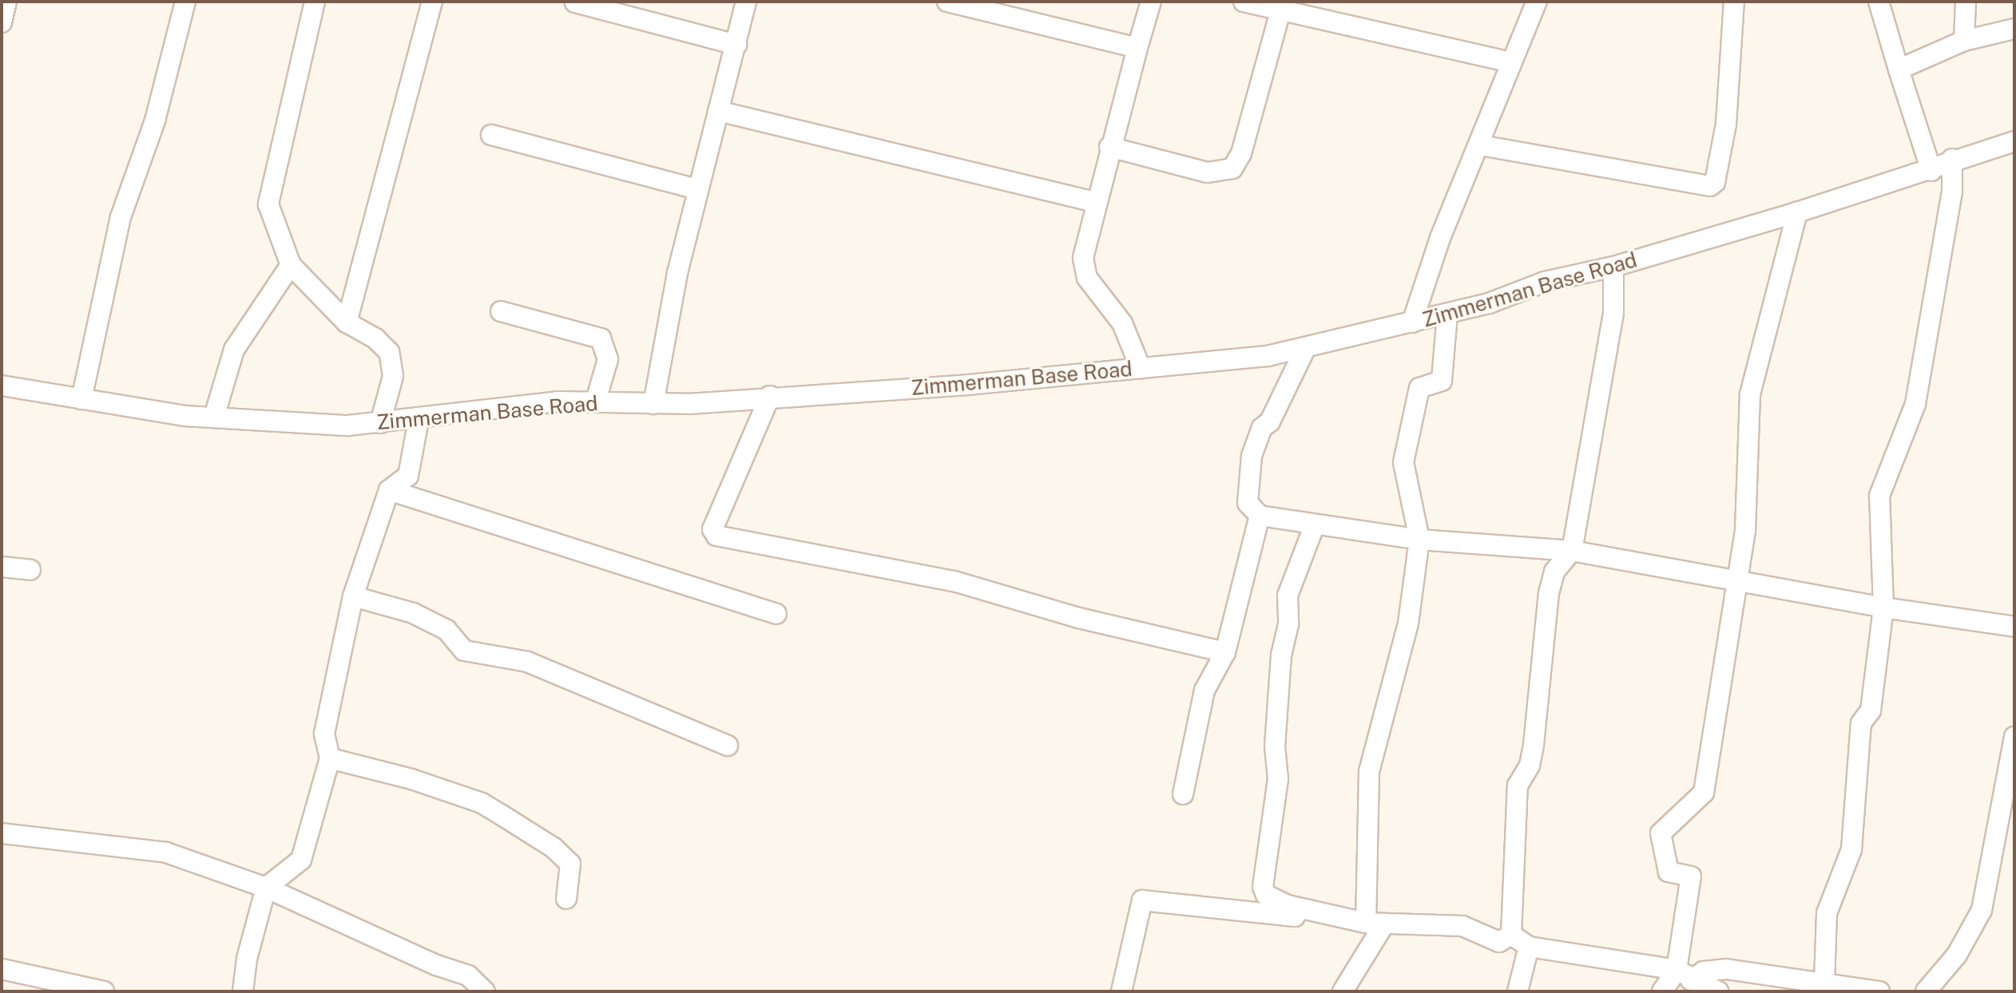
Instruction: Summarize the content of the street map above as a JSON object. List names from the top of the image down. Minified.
{"streets":{"street":["Zimmerman Base Road"]}}
